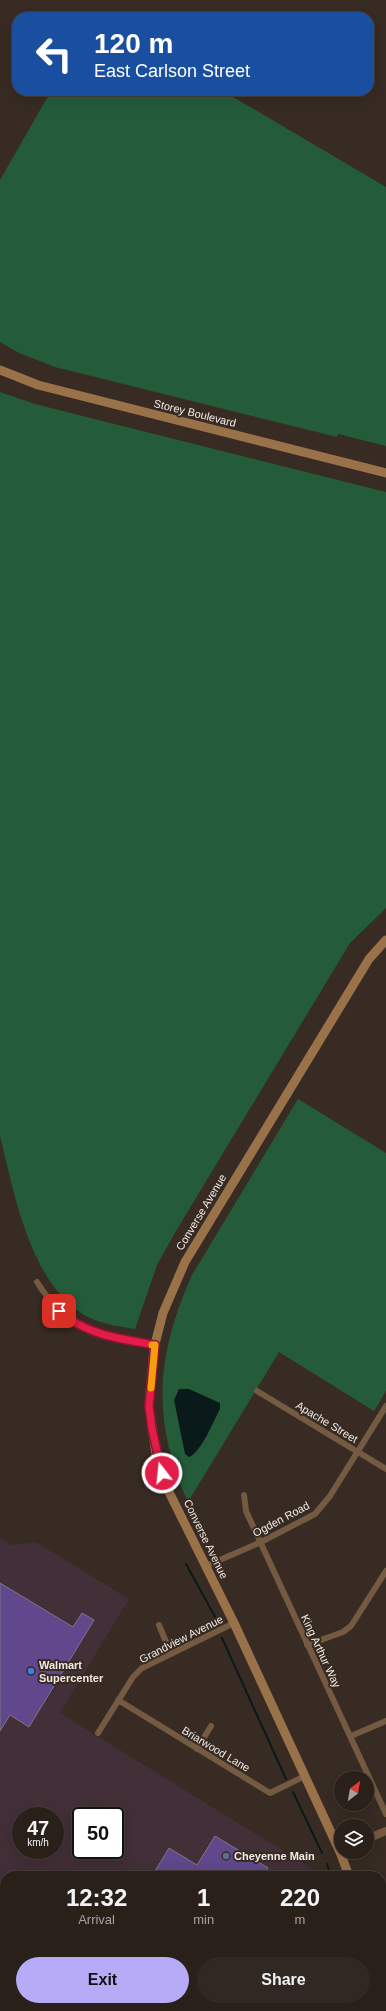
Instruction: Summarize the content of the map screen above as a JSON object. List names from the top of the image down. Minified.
{"streets":{"main road":["Storey Boulevard","Converse Avenue"],"street":["Apache Street","Ogden Road","Grandview Avenue","King Arthur Way","Briarwood Lane"]},"crossings":[["Converse Avenue","Ogden Road"],["Converse Avenue","Grandview Avenue"],["Converse Avenue","Briarwood Lane"],["Apache Street","Ogden Road"],["Ogden Road","King Arthur Way"],["Grandview Avenue","Briarwood Lane"]],"places":["Walmart Supercenter","Cheyenne Main"],"north":"top right","page":{"turn":["120 m","East Carlson Street"],"speed":"47 km/h","limit":"50","eta":["12:32","Arrival","1","min","220","m"],"buttons":["Exit","Share"]}}
